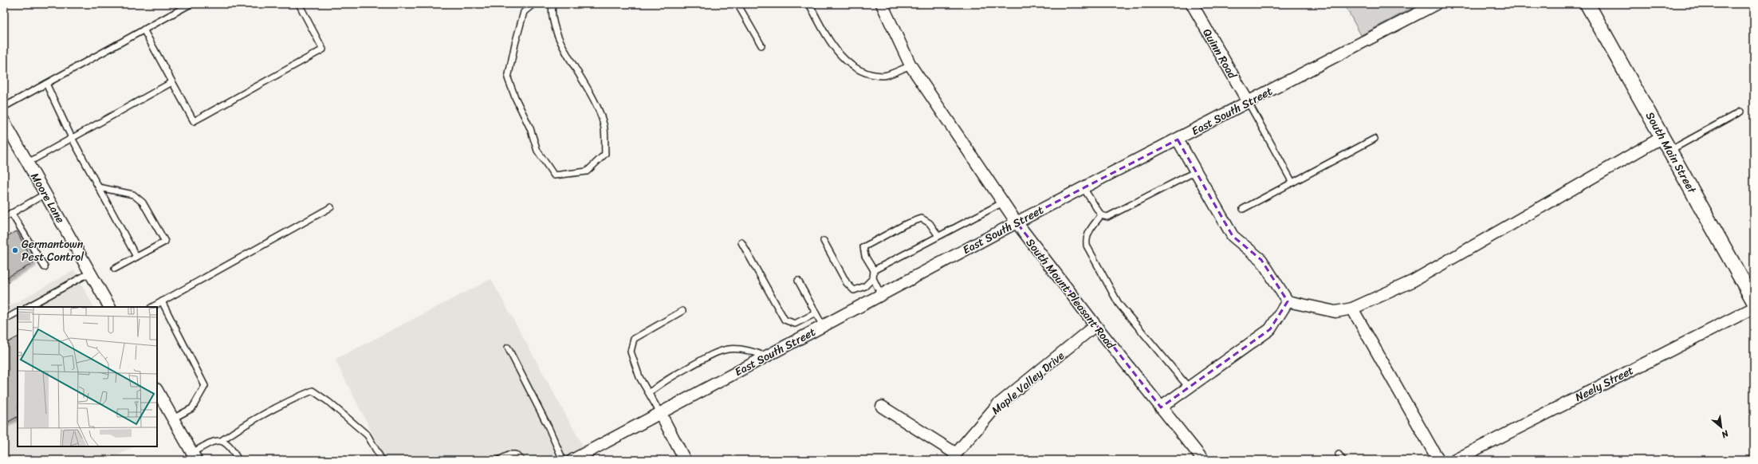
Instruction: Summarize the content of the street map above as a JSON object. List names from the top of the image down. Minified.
{"streets":{"street":["Quinn Road","East South Street","South Main Street","Moore Lane","South Mount Pleasant Road","Maple Valley Drive","Neely Street"]},"crossings":[["Quinn Road","East South Street"],["East South Street","South Mount Pleasant Road"],["South Mount Pleasant Road","Maple Valley Drive"]],"places":["Germantown Pest Control"],"north":"bottom right"}
